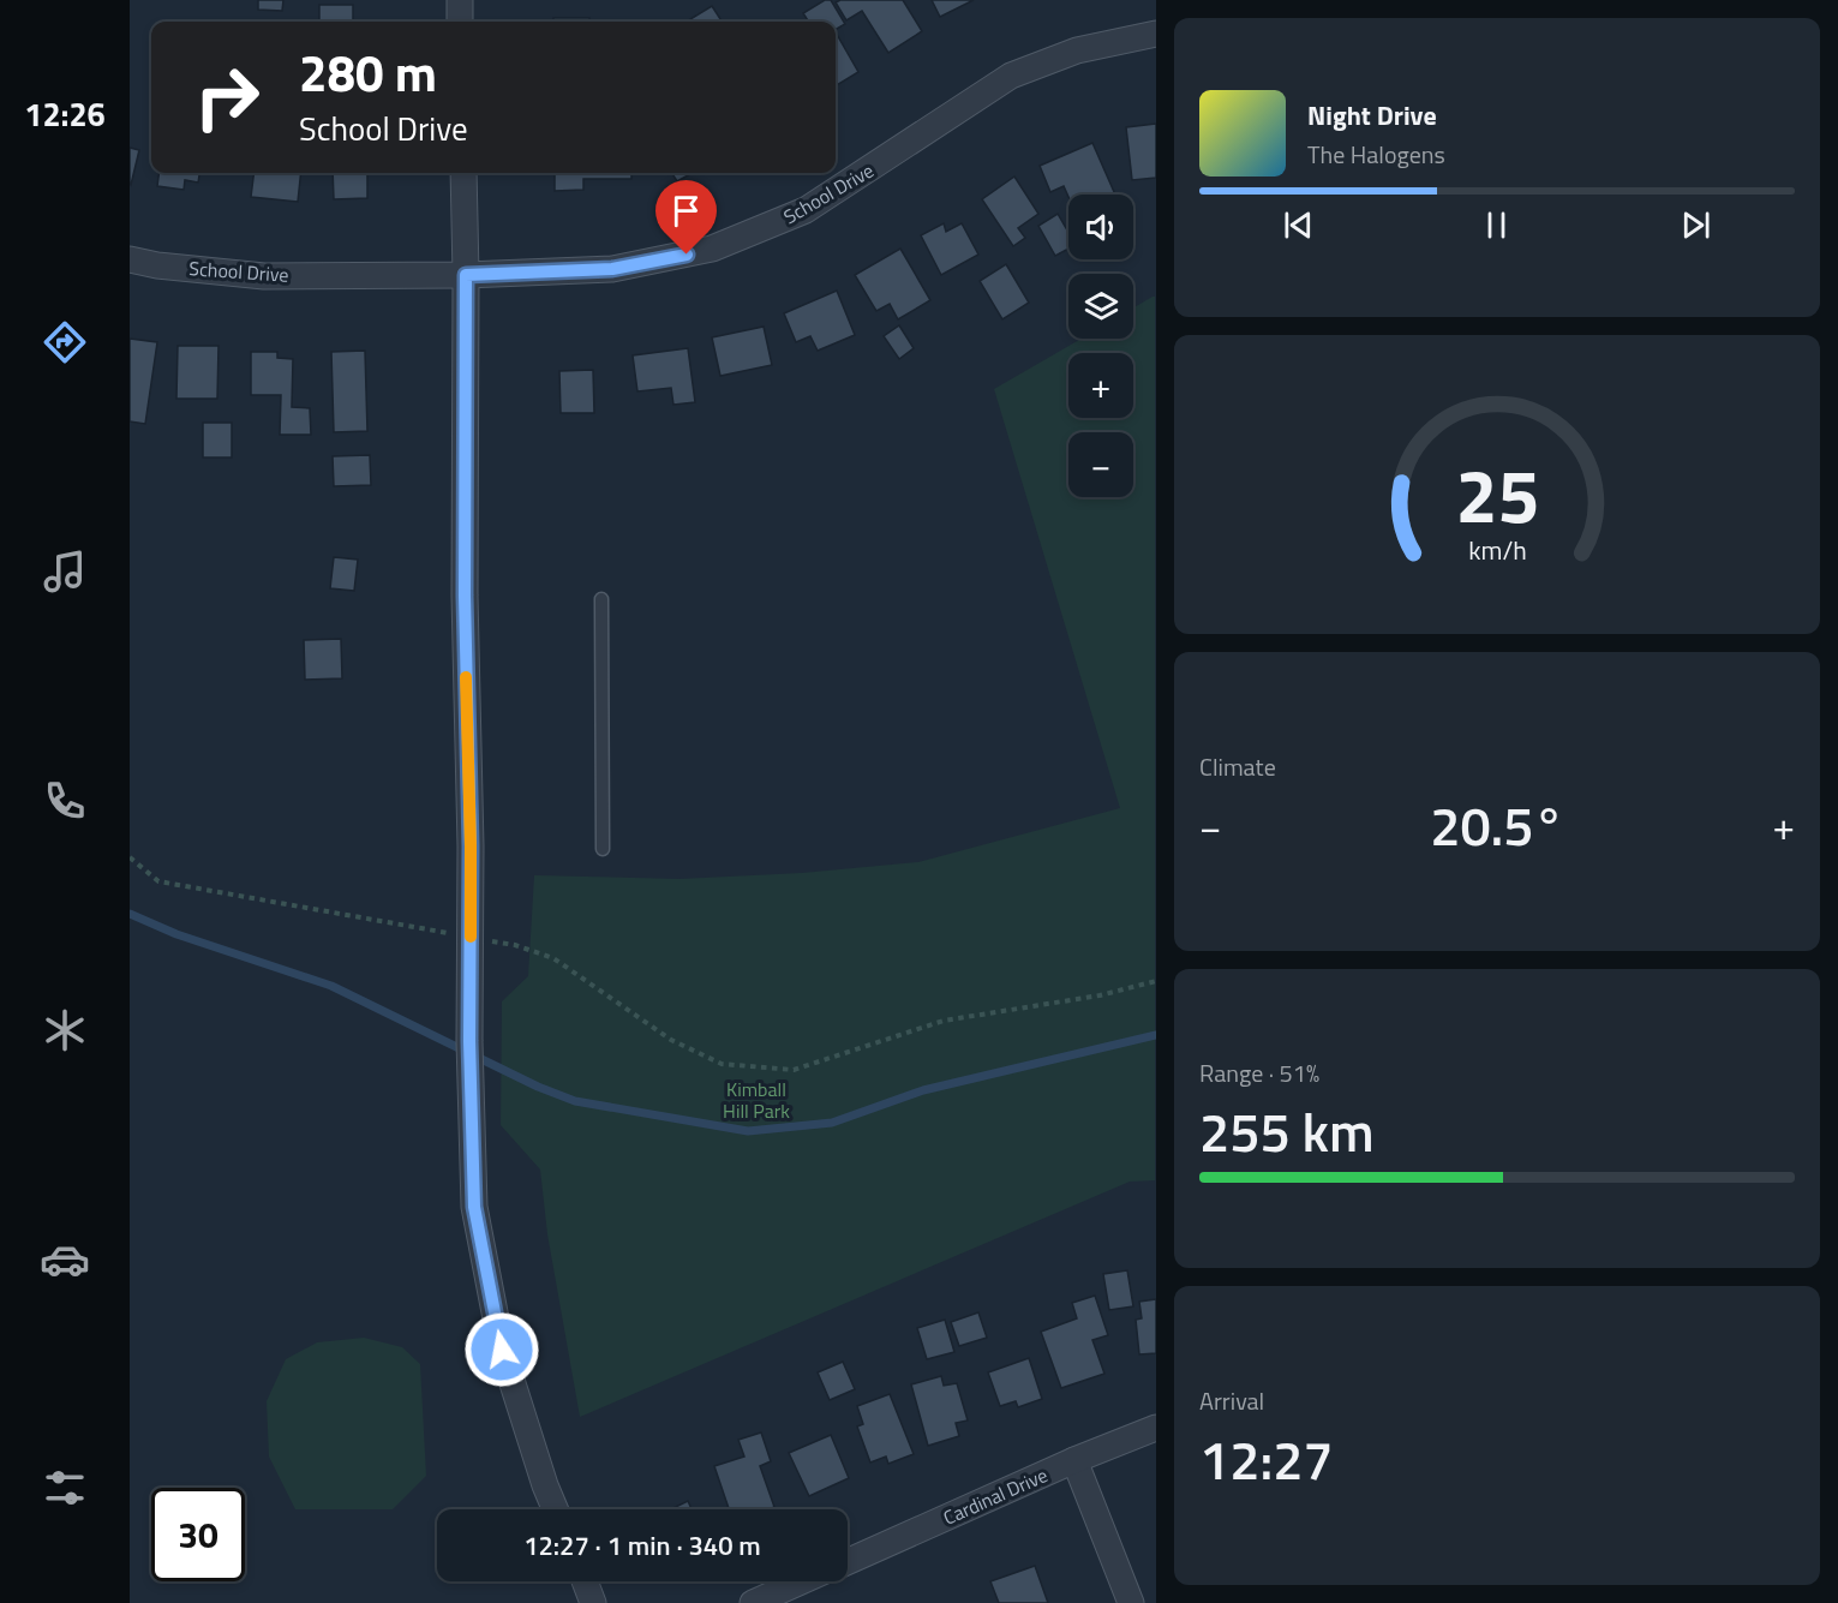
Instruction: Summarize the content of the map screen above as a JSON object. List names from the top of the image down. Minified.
{"streets":{"street":["School Drive","Cardinal Drive"]},"parks":["Kimball Hill Park"],"page":{"tabs":"12:26","turn":["280 m","School Drive"],"song":["Night Drive","The Halogens"],"map_buttons":["+","−"],"tile":["Climate",["Range · 51%","255 km"],["Arrival","12:27"]],"heat":["−","20.5°","+"],"limit":"30","trip":"12:27 · 1 min · 340 m","gauge":["25","km/h"]}}
